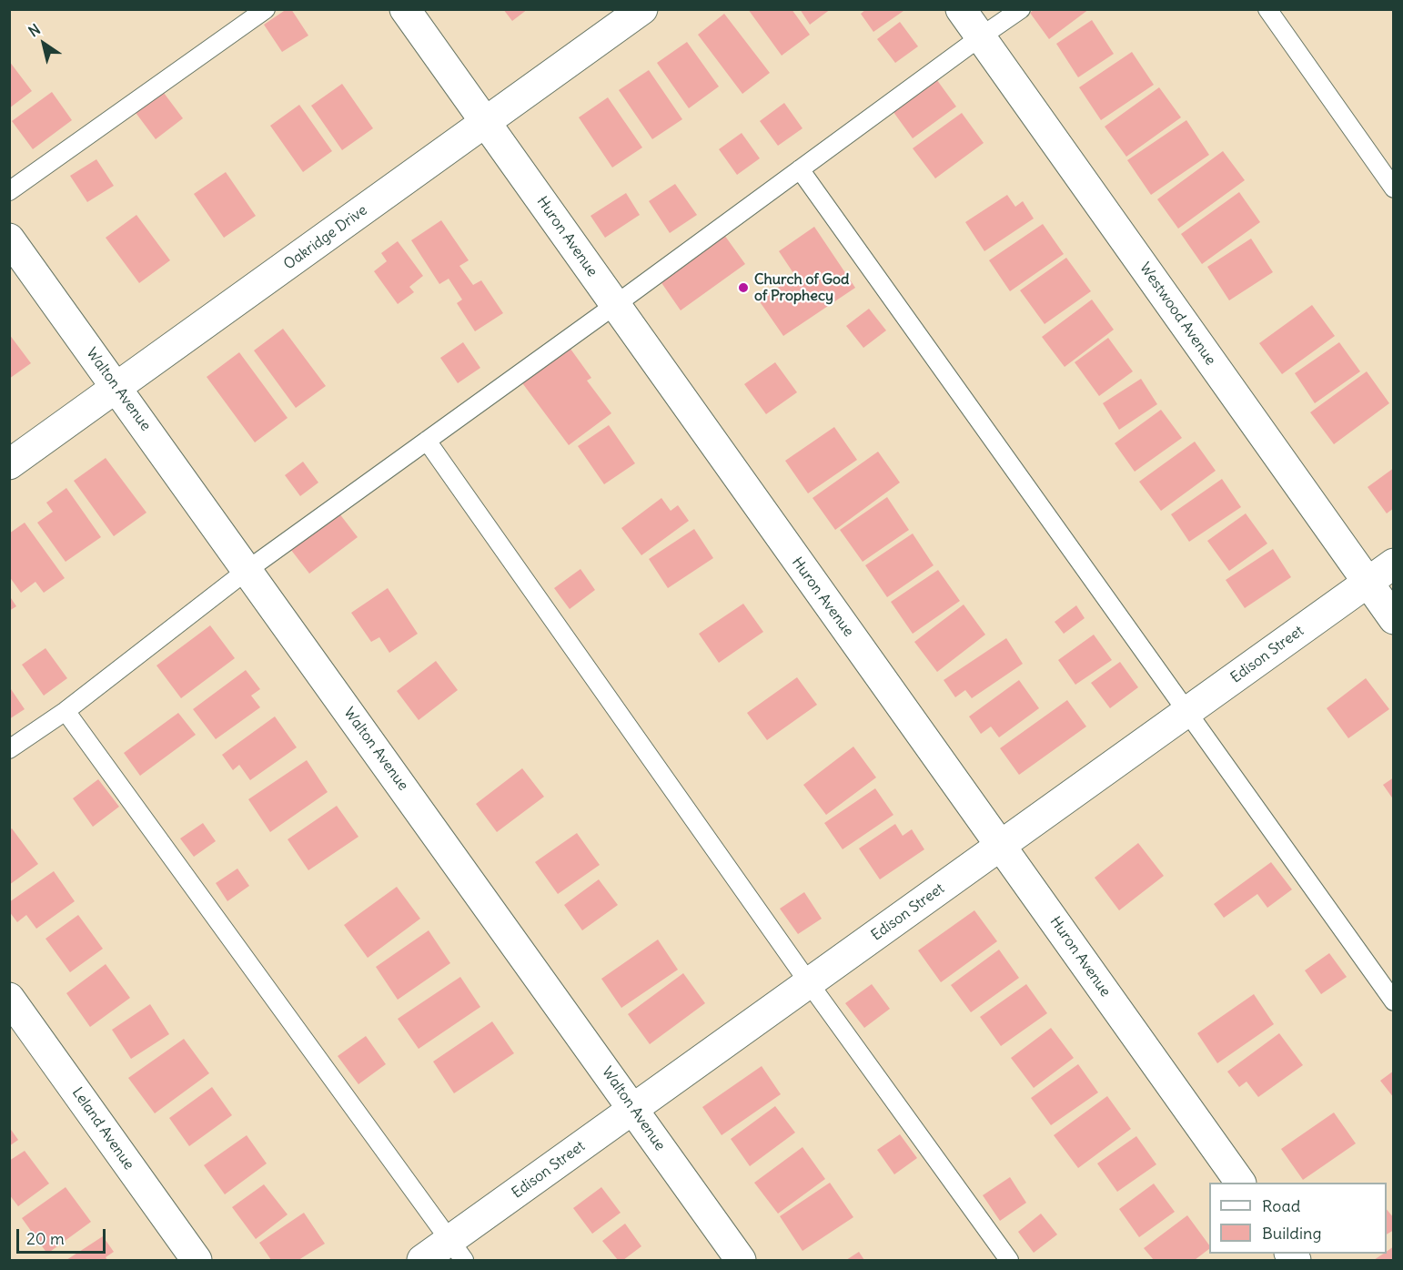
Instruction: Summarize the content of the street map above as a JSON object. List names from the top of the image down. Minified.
{"streets":{"street":["Huron Avenue","Oakridge Drive","Westwood Avenue","Walton Avenue","Edison Street","Leland Avenue"]},"crossings":[["Huron Avenue","Oakridge Drive"],["Huron Avenue","Edison Street"],["Oakridge Drive","Walton Avenue"],["Westwood Avenue","Edison Street"],["Walton Avenue","Edison Street"]],"places":["Church of God of Prophecy"],"legend":["Road","Building"],"scale_bar":"20 m","north":"top left"}
